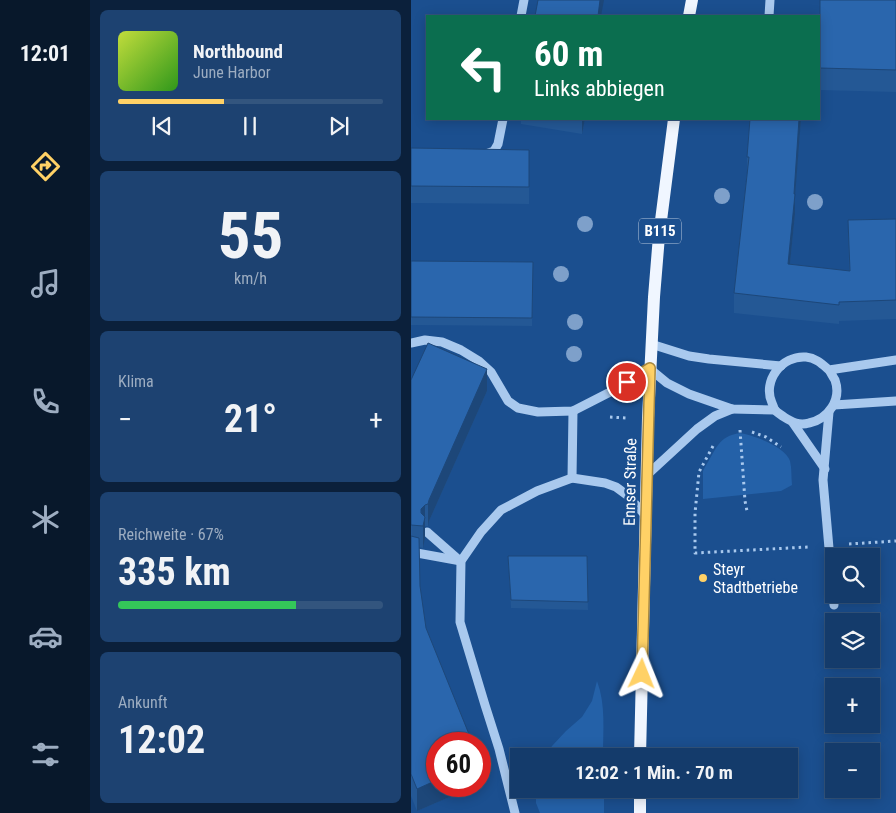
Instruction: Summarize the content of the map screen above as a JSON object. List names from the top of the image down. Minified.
{"streets":{"main road":["B115","Ennser Straße"]},"places":["Steyr Stadtbetriebe"],"page":{"tabs":"12:01","turn":["60 m","Links abbiegen"],"song":["Northbound","June Harbor"],"tile":[["55","km/h"],"Klima",["Reichweite · 67%","335 km"],["Ankunft","12:02"]],"heat":["−","21°","+"],"map_buttons":["+","−"],"limit":"60","trip":"12:02 · 1 Min. · 70 m"}}
